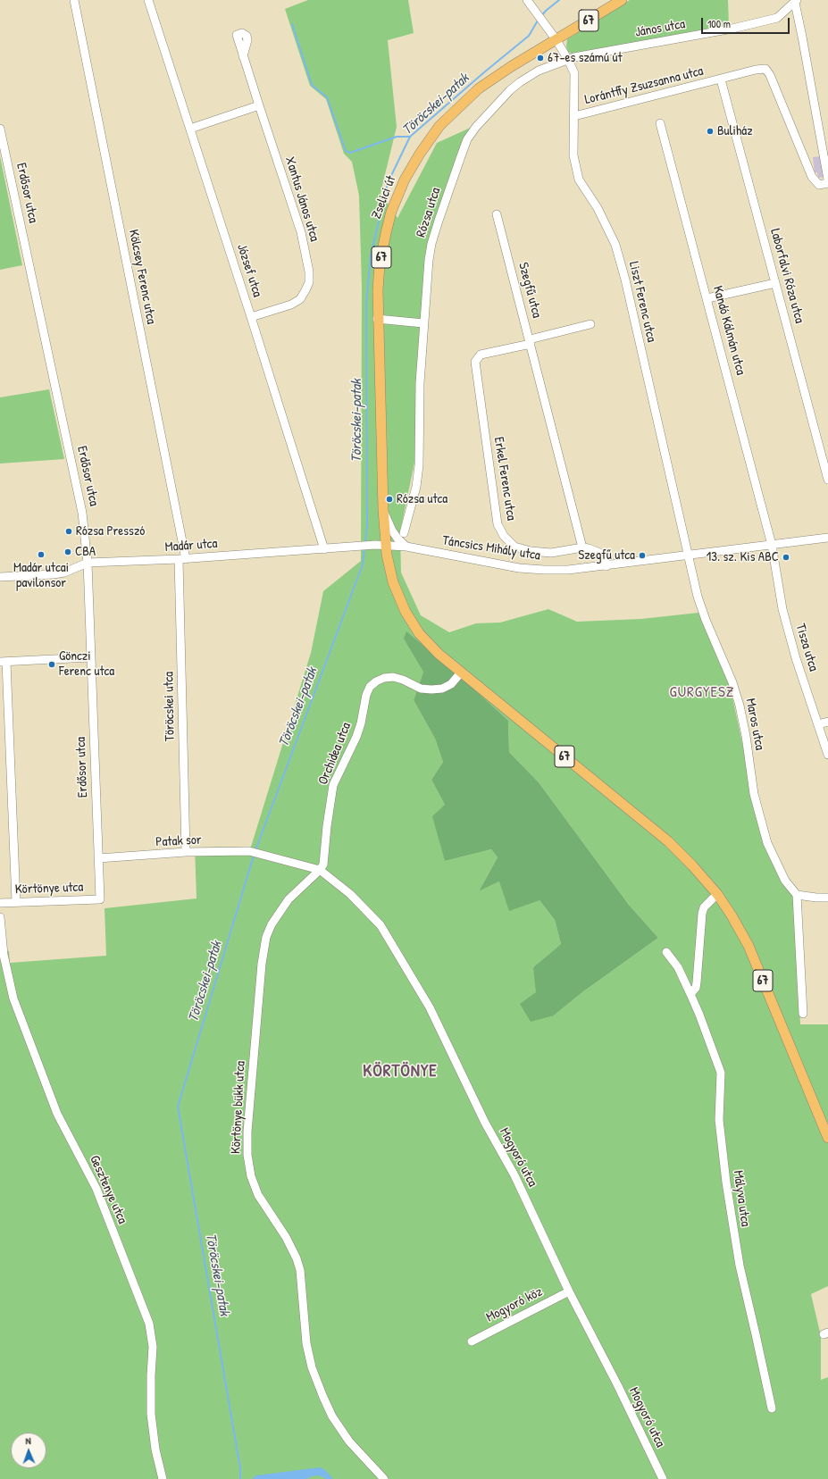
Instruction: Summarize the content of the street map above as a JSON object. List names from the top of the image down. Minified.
{"streets":{"main road":["67","Zselici út"],"street":["János utca","Lorántffy Zsuzsanna utca","Erdősor utca","Xantus János utca","Rózsa utca","József utca","Laborfalvi Róza utca","Kölcsey Ferenc utca","Szegfű utca","Liszt Ferenc utca","Kandó Kálmán utca","Erkel Ferenc utca","Madár utca","Táncsics Mihály utca","Tisza utca","Töröcskei utca","Maros utca","Orchidea utca","Patak sor","Körtönye utca","Körtönye bükk utca","Mogyoró utca","Gesztenye utca","Mályva utca","Mogyoró köz"]},"crossings":[["67","Zselici út"],["67","Madár utca"],["67","Táncsics Mihály utca"],["67","Orchidea utca"],["János utca","Rózsa utca"],["János utca","Liszt Ferenc utca"],["Lorántffy Zsuzsanna utca","Laborfalvi Róza utca"],["Lorántffy Zsuzsanna utca","Liszt Ferenc utca"],["Erdősor utca","Madár utca"],["Erdősor utca","Patak sor"],["Erdősor utca","Körtönye utca"],["Xantus János utca","József utca"],["Rózsa utca","Liszt Ferenc utca"],["József utca","Madár utca"],["Kölcsey Ferenc utca","Madár utca"],["Kölcsey Ferenc utca","Töröcskei utca"],["Szegfű utca","Erkel Ferenc utca"],["Liszt Ferenc utca","Táncsics Mihály utca"],["Liszt Ferenc utca","Maros utca"],["Kandó Kálmán utca","Táncsics Mihály utca"],["Kandó Kálmán utca","Tisza utca"],["Madár utca","Táncsics Mihály utca"],["Madár utca","Töröcskei utca"],["Táncsics Mihály utca","Tisza utca"],["Táncsics Mihály utca","Maros utca"],["Töröcskei utca","Patak sor"],["Orchidea utca","Patak sor"],["Orchidea utca","Körtönye bükk utca"],["Orchidea utca","Mogyoró utca"],["Patak sor","Körtönye bükk utca"],["Patak sor","Mogyoró utca"],["Körtönye bükk utca","Mogyoró utca"],["Mogyoró utca","Mogyoró köz"]],"districts":["GURGYESZ","KÖRTÖNYE"],"water":["Töröcskei-patak"],"places":["67-es számú út","Buliház","Rózsa utca","Rózsa Presszó","CBA","Madár utcai pavilonsor","Szegfű utca","13. sz. Kis ABC","Gönczi Ferenc utca"],"scale_bar":"100 m","north":"top"}
